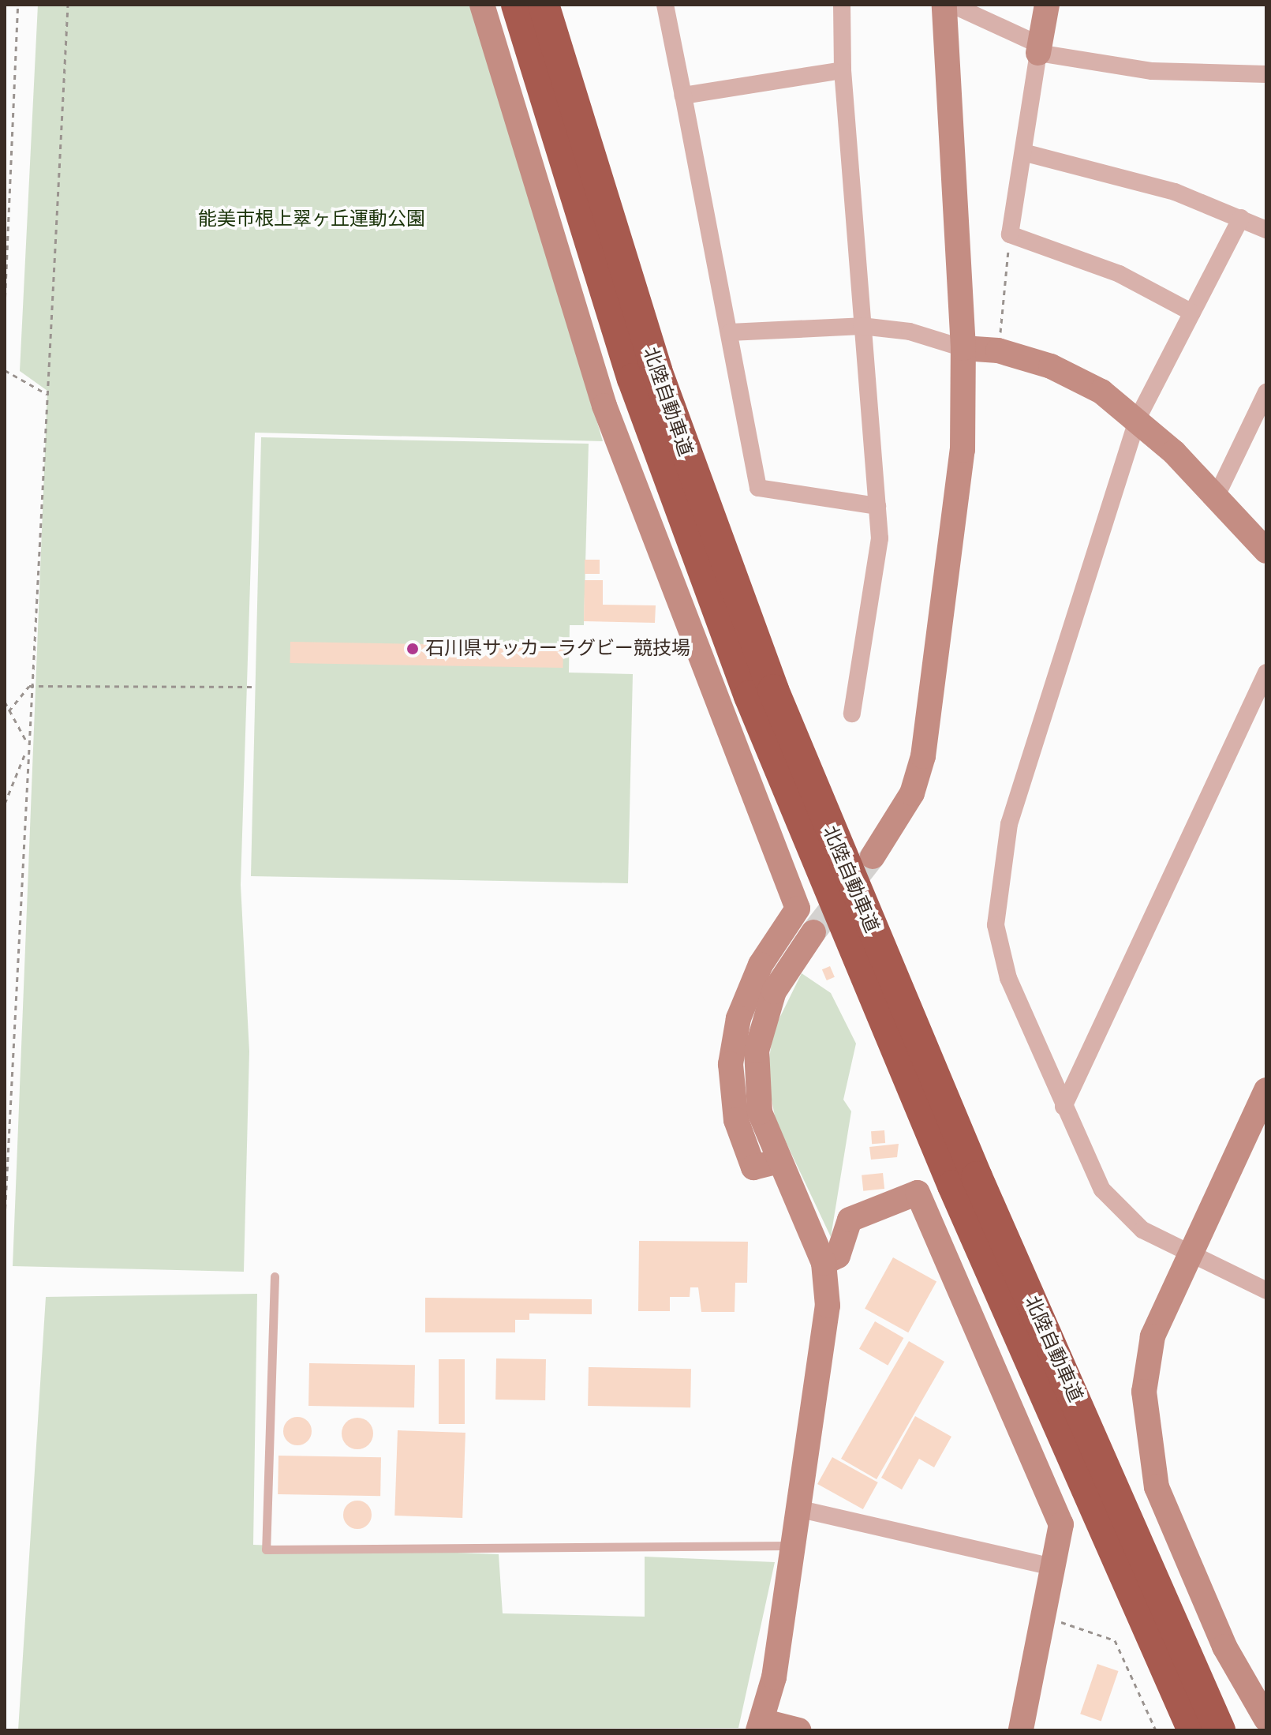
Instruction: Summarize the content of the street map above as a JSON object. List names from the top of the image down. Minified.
{"streets":{"highway":["北陸自動車道"]},"parks":["能美市根上翠ヶ丘運動公園"],"places":["石川県サッカーラグビー競技場"]}
